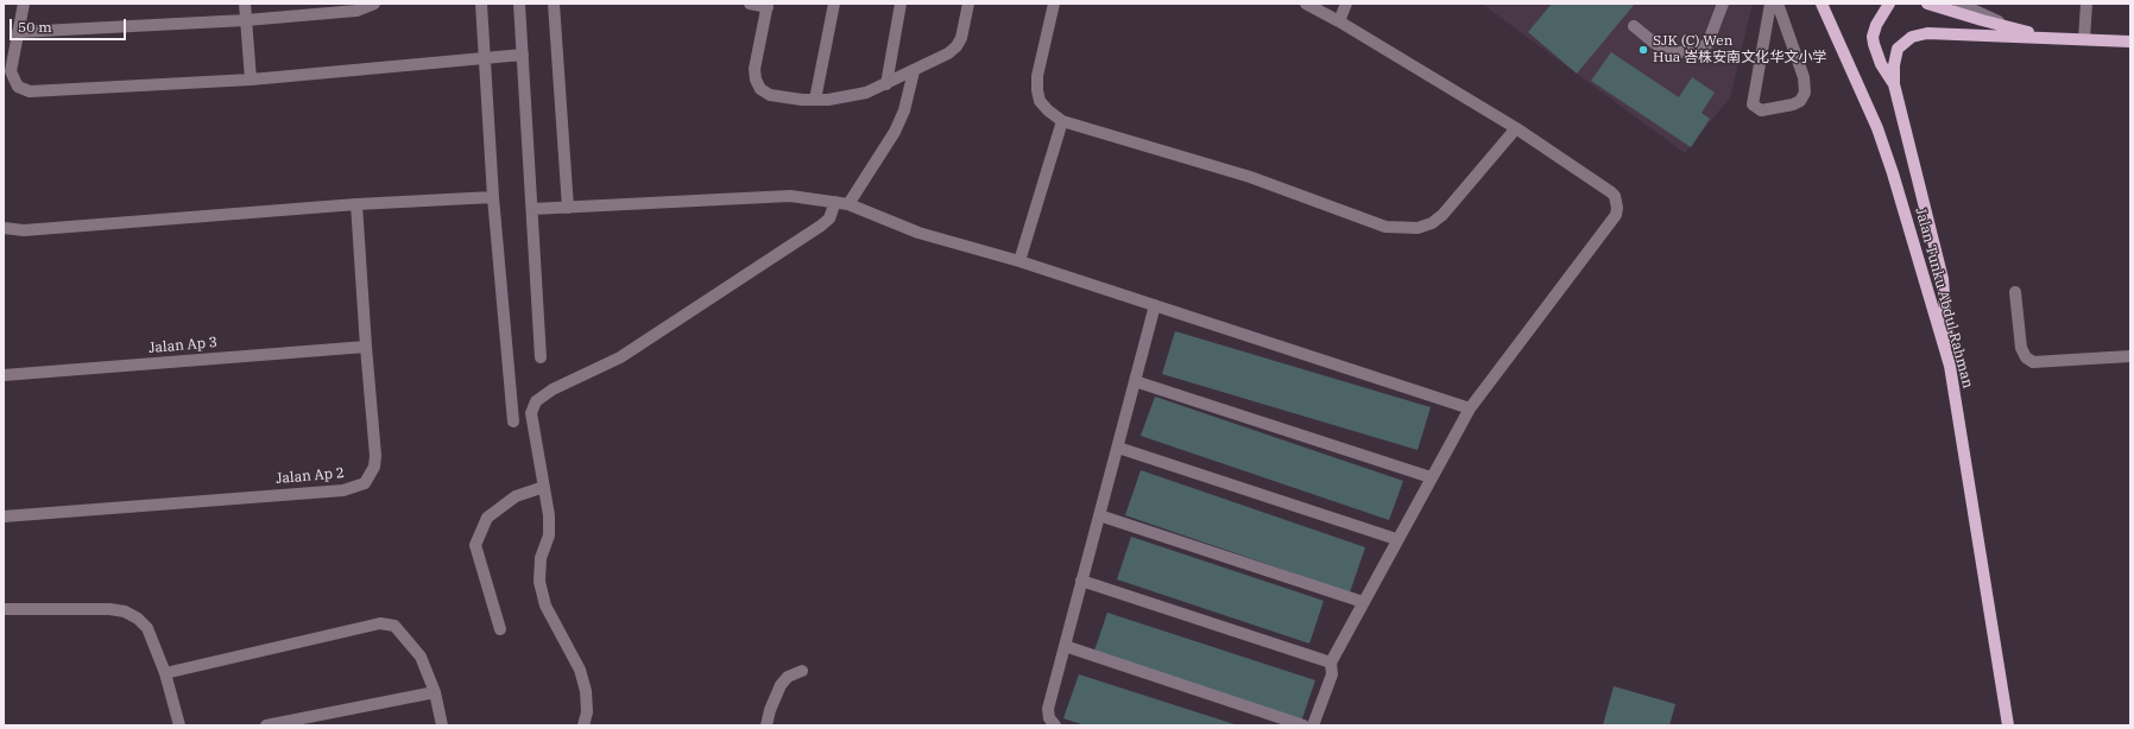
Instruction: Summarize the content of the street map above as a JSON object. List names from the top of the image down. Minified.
{"streets":{"main road":["Jalan Tunku Abdul Rahman"],"street":["Jalan Ap 3","Jalan Ap 2"]},"crossings":[["Jalan Ap 3","Jalan Ap 2"]],"places":["SJK (C) Wen Hua 峇株安南文化华文小学"],"scale_bar":"50 m"}
